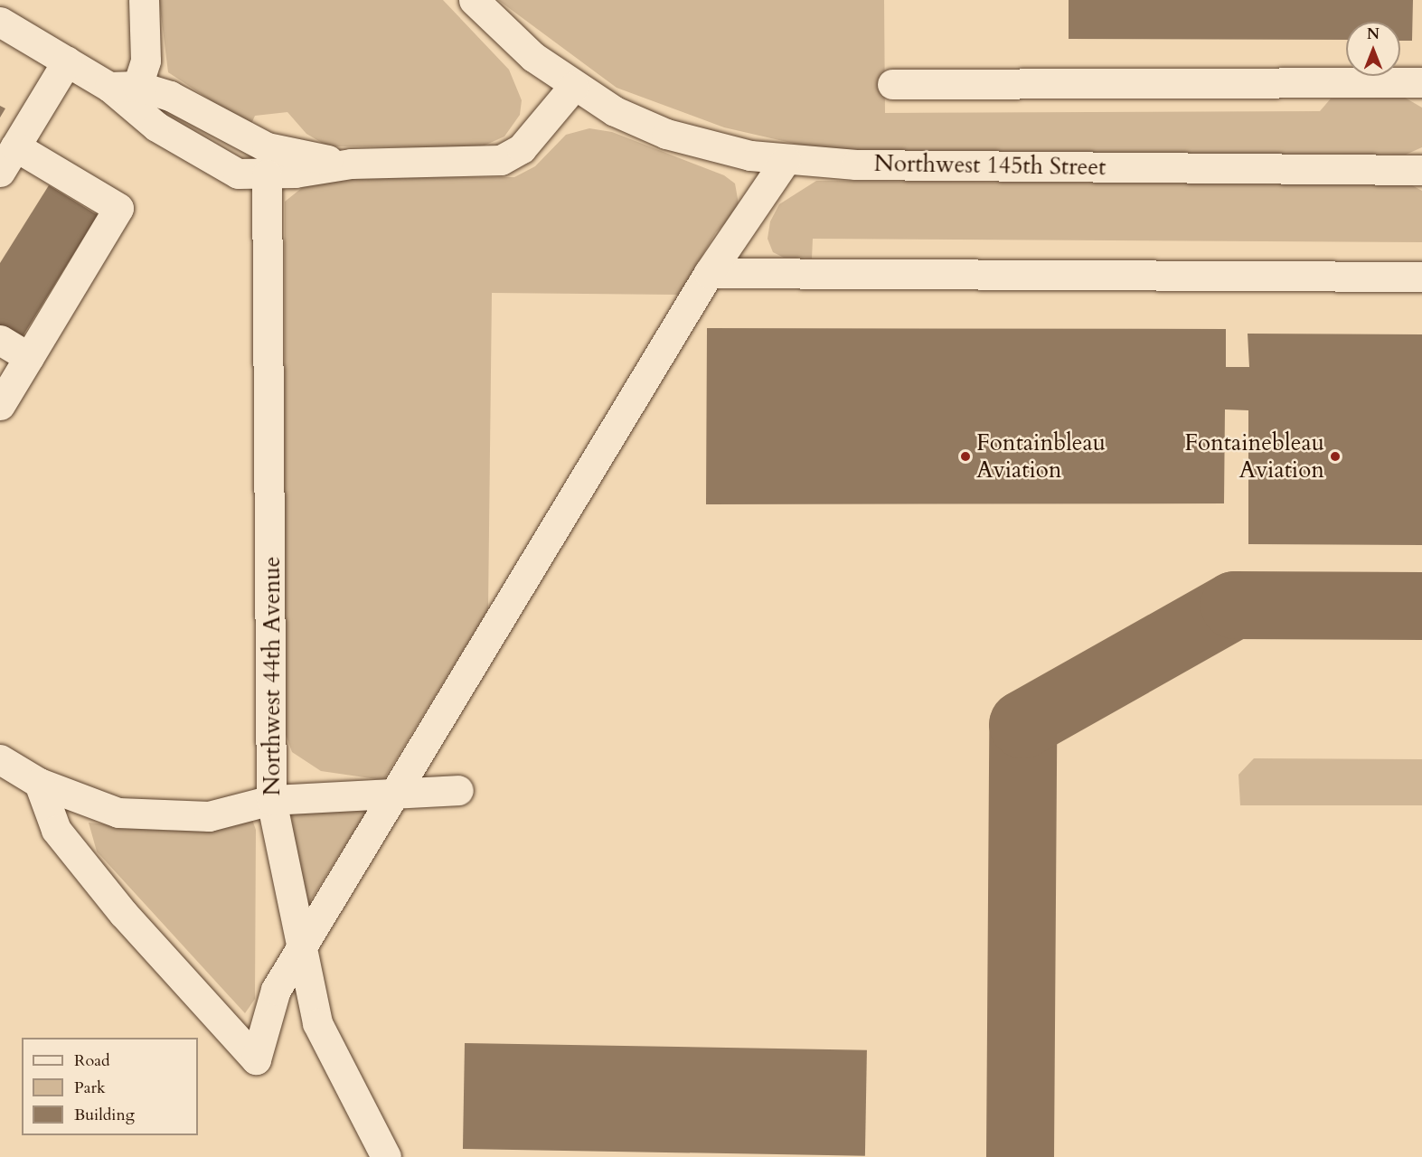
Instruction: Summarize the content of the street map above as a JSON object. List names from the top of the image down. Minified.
{"streets":{"street":["Northwest 145th Street","Northwest 44th Avenue"]},"places":["Fontainbleau Aviation","Fontainebleau Aviation"],"legend":["Road","Park","Building"],"north":"top"}
